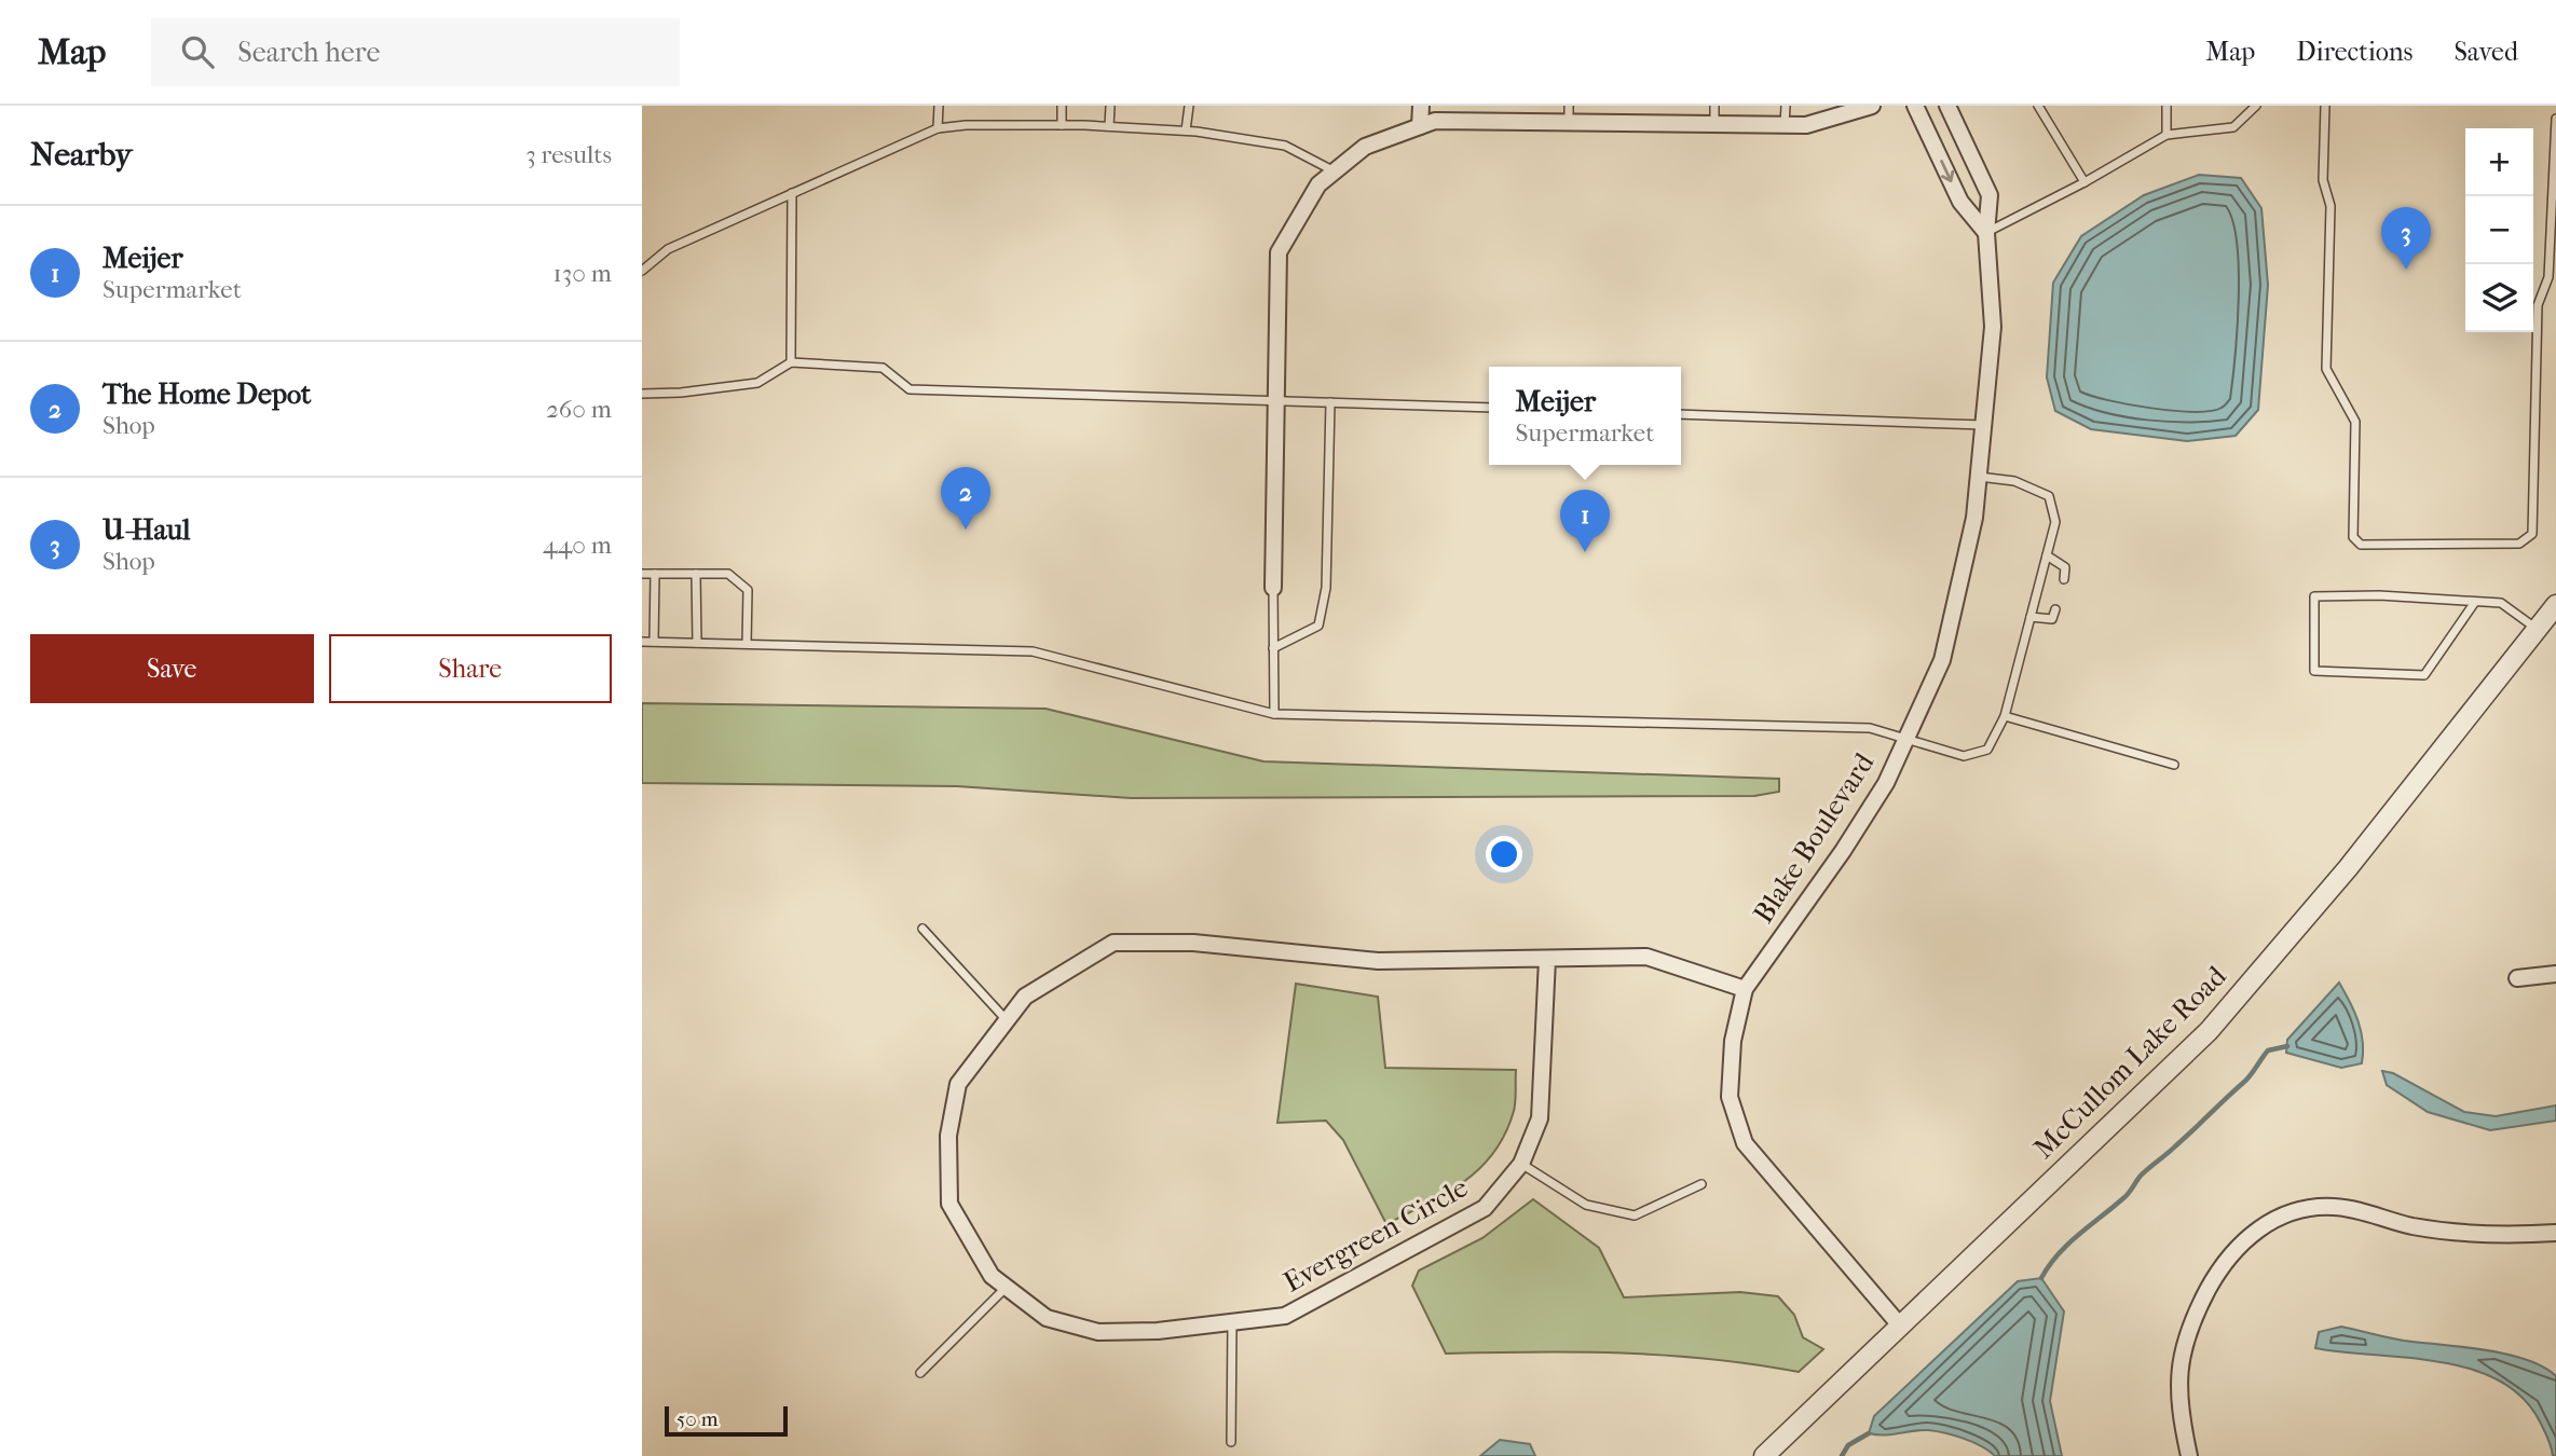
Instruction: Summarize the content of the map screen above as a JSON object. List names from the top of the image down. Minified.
{"streets":{"street":["Blake Boulevard","McCullom Lake Road","Evergreen Circle"]},"crossings":[["Blake Boulevard","McCullom Lake Road"],["Blake Boulevard","Evergreen Circle"]],"scale_bar":"50 m","page":{"header":"Map","search":"Search here","nav":["Map","Directions","Saved"],"heading":["Nearby","3 results"],"map_buttons":["+","−"],"list":[{"mark":"1","name":"Meijer","note":"Supermarket","value":"130 m"},{"mark":"2","name":"The Home Depot","note":"Shop","value":"260 m"},{"mark":"3","name":"U-Haul","note":"Shop","value":"440 m"}],"pins":["3","2","1"],"popup":["Meijer","Supermarket"],"buttons":["Save","Share"],"scale":"50 m"}}
